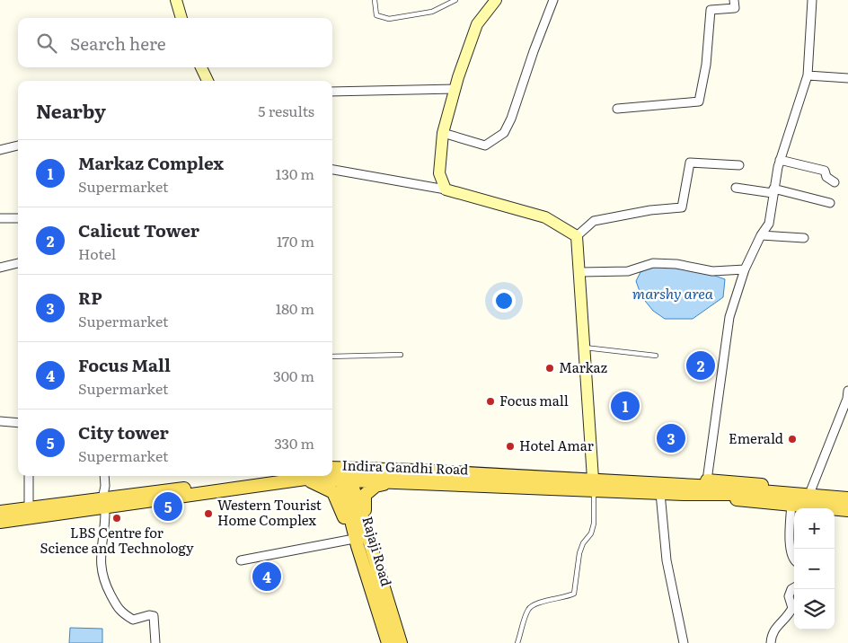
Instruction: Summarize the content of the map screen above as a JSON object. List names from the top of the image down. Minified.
{"streets":{"main road":["Indira Gandhi Road","Rajaji Road"]},"crossings":[["Indira Gandhi Road","Rajaji Road"]],"water":["marshy area"],"places":["Markaz","Focus mall","Emerald","Hotel Amar","Western Tourist Home Complex","LBS Centre for Science and Technology"],"page":{"search":"Search here","heading":["Nearby","5 results"],"list":[{"mark":"1","name":"Markaz Complex","note":"Supermarket","value":"130 m"},{"mark":"2","name":"Calicut Tower","note":"Hotel","value":"170 m"},{"mark":"3","name":"RP","note":"Supermarket","value":"180 m"},{"mark":"4","name":"Focus Mall","note":"Supermarket","value":"300 m"},{"mark":"5","name":"City tower","note":"Supermarket","value":"330 m"}],"pins":["2","1","3","5","4"],"map_buttons":["+","−"]}}
